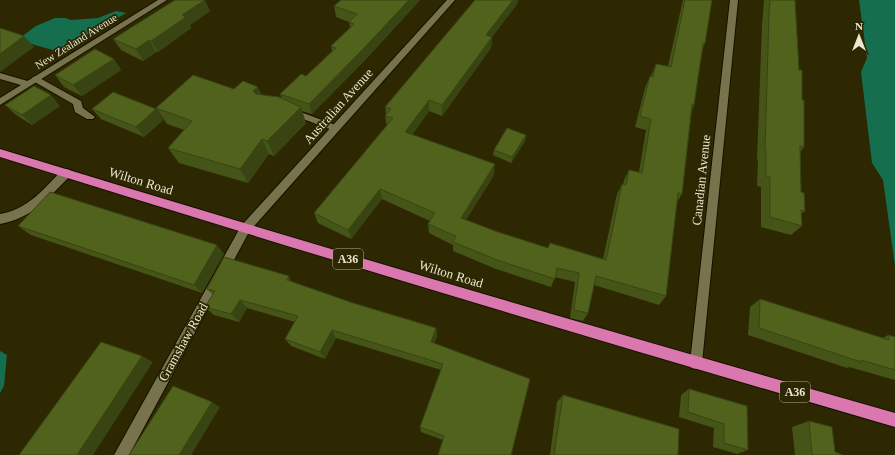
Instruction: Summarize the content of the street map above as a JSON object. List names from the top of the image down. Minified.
{"streets":{"highway":["Wilton Road","A36"],"street":["New Zealand Avenue","Australian Avenue","Canadian Avenue","Gramshaw Road"]},"crossings":[["Australian Avenue","Wilton Road"],["Australian Avenue","Gramshaw Road"],["Canadian Avenue","Wilton Road"],["Wilton Road","Gramshaw Road"]],"north":"top"}
